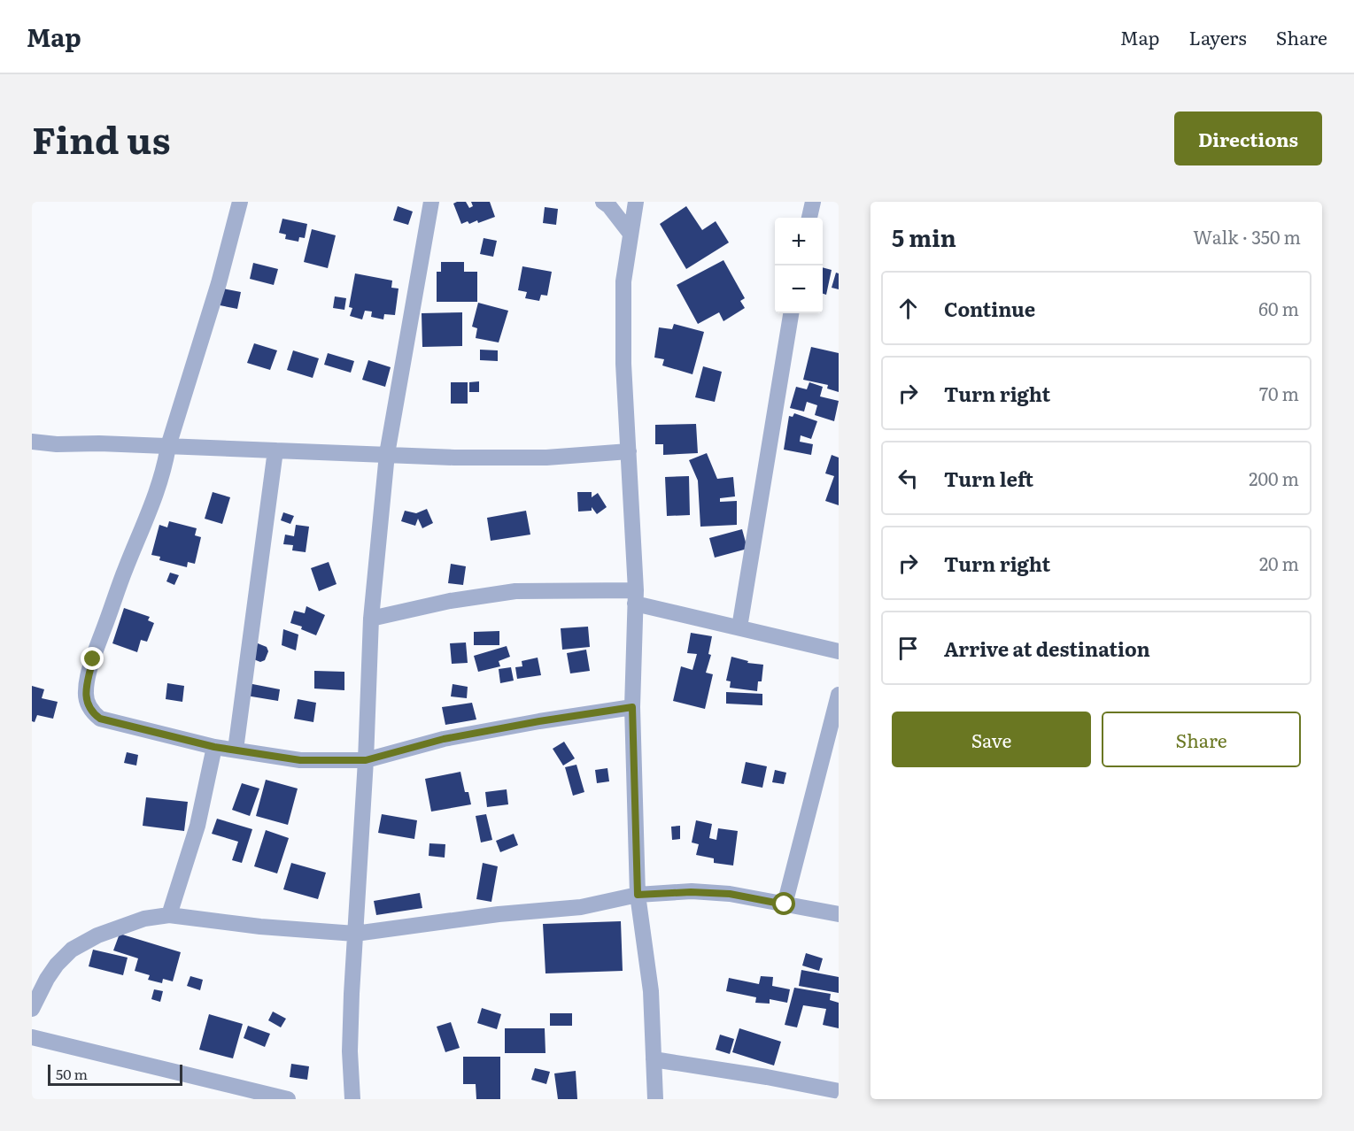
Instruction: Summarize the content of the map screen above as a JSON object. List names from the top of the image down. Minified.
{"scale_bar":"50 m","page":{"header":"Map","nav":["Map","Layers","Share"],"title":"Find us","buttons":["Directions",["Save","Share"]],"heading":["5 min","Walk · 350 m"],"map_buttons":["+","−"],"list":[["Continue","60 m"],["Turn right","70 m"],["Turn left","200 m"],["Turn right","20 m"],"Arrive at destination"],"scale":"50 m"}}
